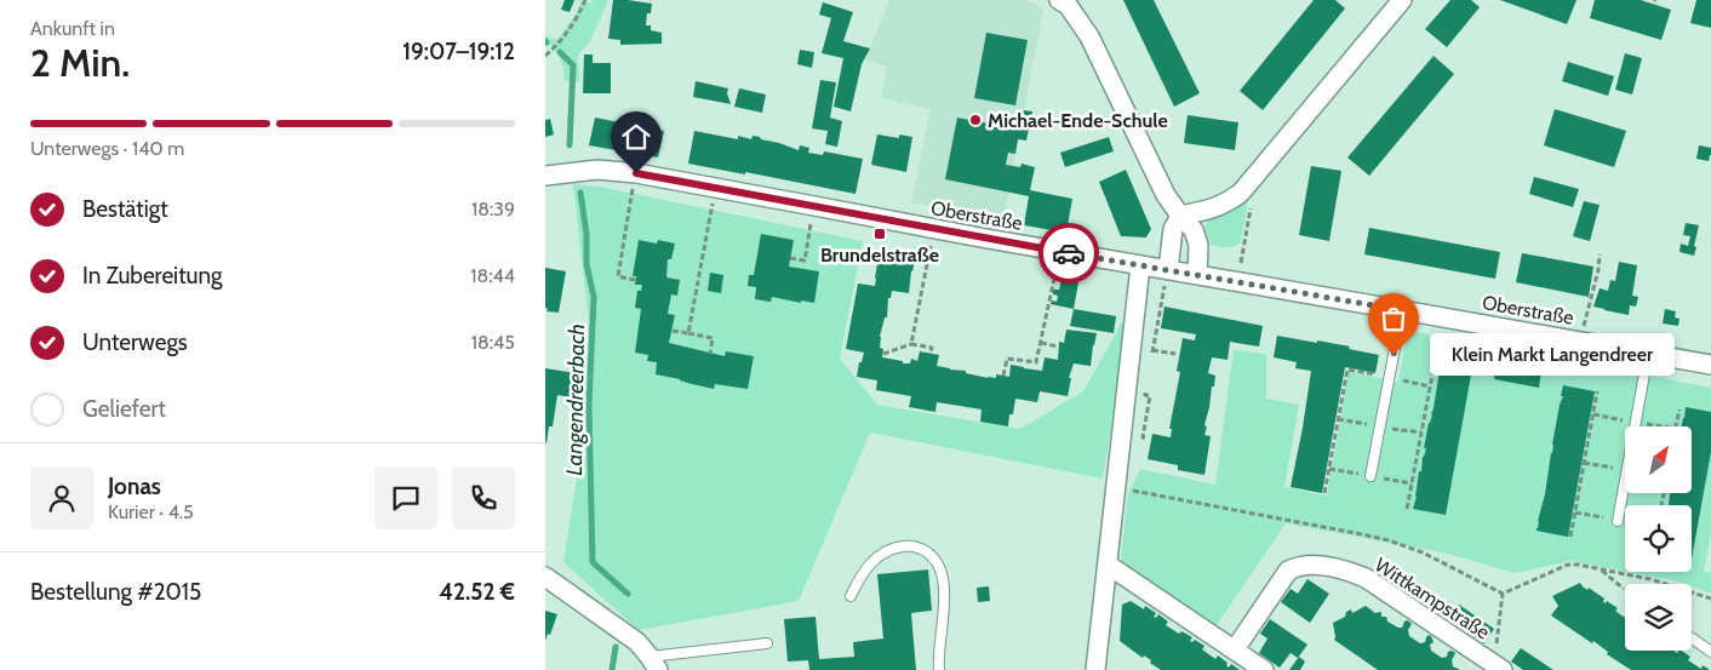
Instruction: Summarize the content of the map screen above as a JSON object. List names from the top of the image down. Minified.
{"streets":{"street":["Oberstraße","Wittkampstraße"]},"water":["Langendreerbach"],"places":{"other":["Michael-Ende-Schule","Klein Markt Langendreer"],"transit":["Brundelstraße"]},"north":"top right","page":{"heading":["2 Min.","Ankunft in","19:07–19:12"],"panel":["Jonas","Kurier · 4.5","Bestellung #2015","42.52 €"],"bar":"Unterwegs · 140 m","list":[["Bestätigt","18:39"],["In Zubereitung","18:44"],["Unterwegs","18:45"],"Geliefert"],"bubble":"Klein Markt Langendreer"}}
